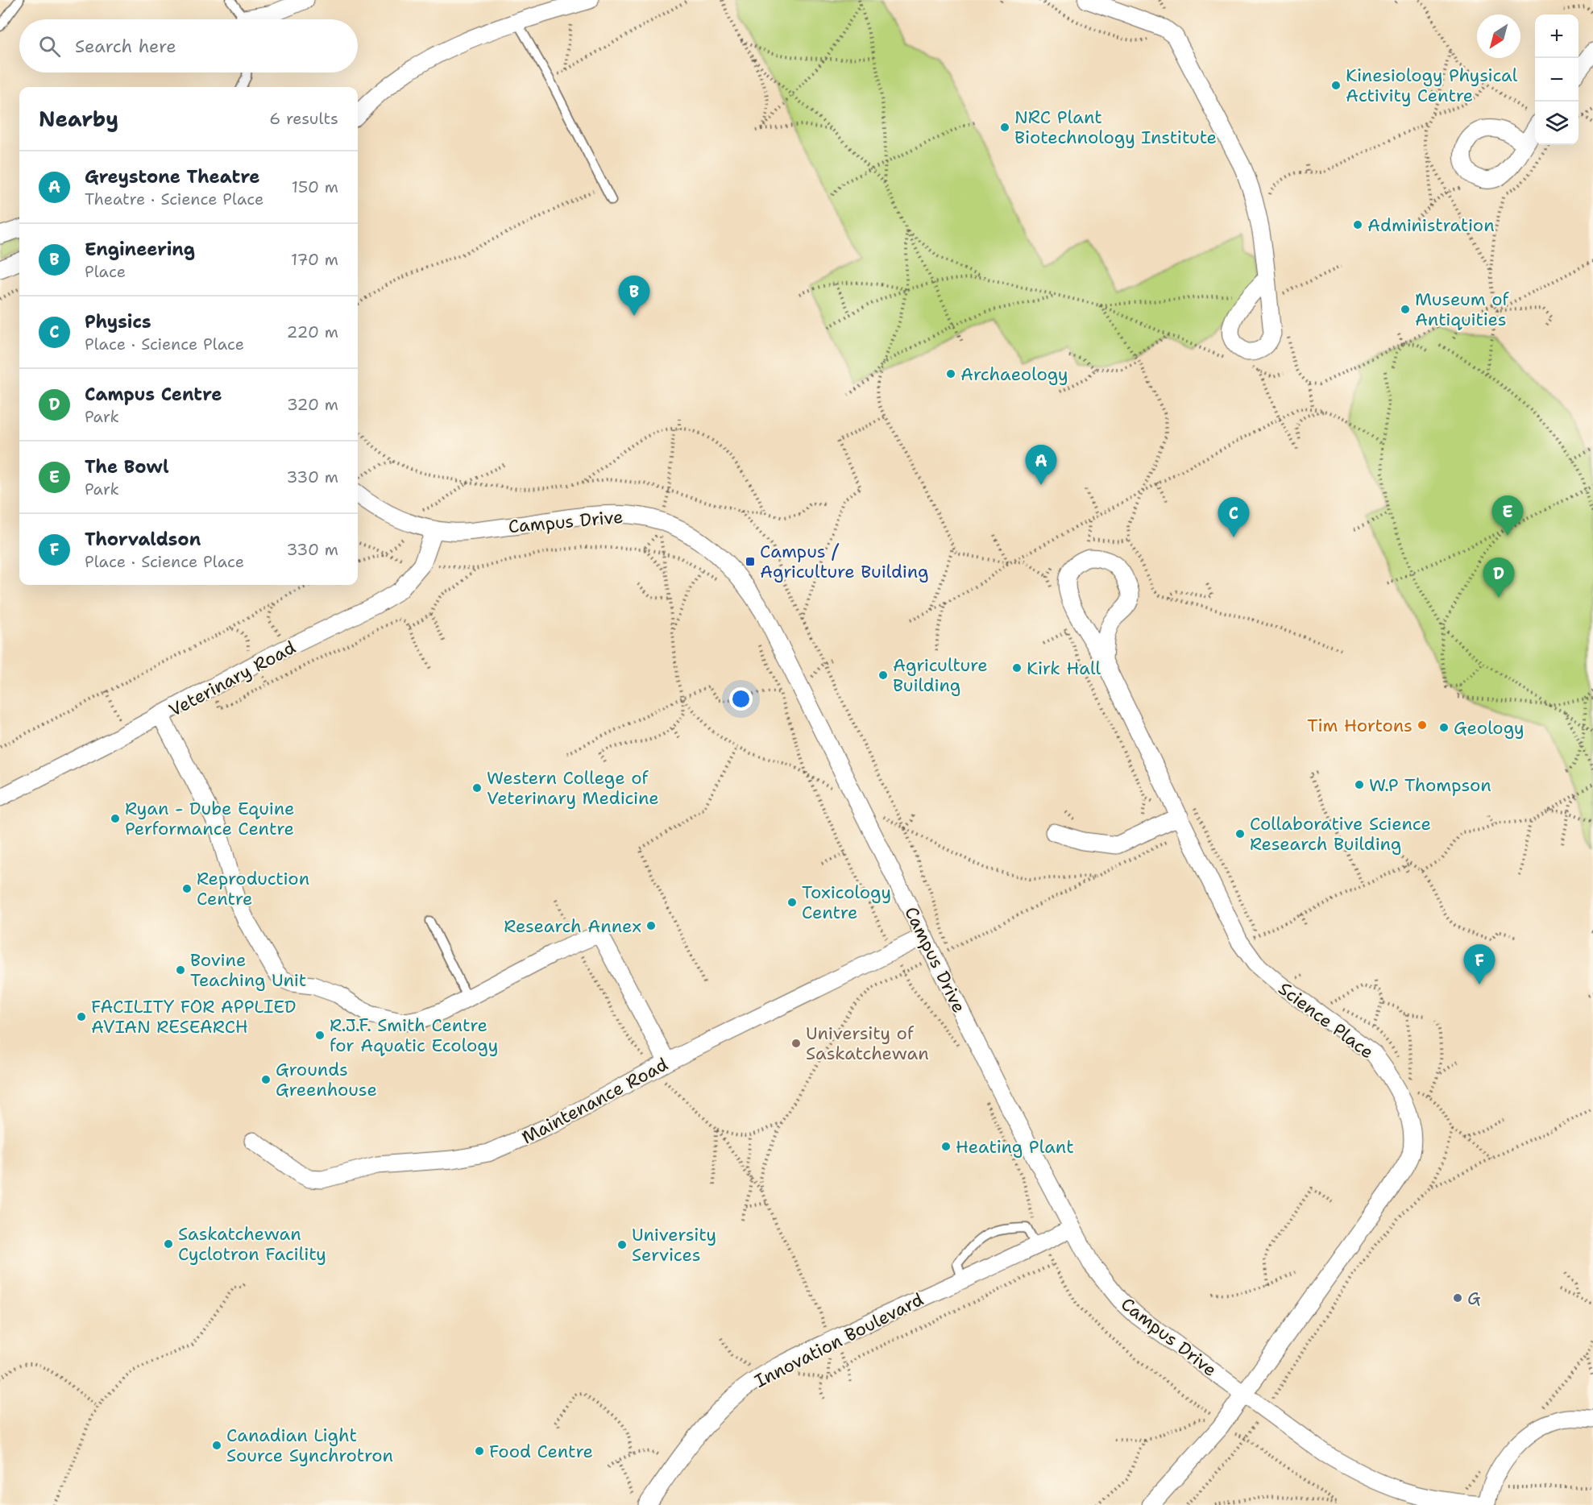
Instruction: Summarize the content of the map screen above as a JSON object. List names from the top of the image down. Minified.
{"streets":{"street":["Campus Drive","Veterinary Road","Science Place","Maintenance Road","Innovation Boulevard"]},"crossings":[["Campus Drive","Veterinary Road"],["Campus Drive","Science Place"],["Campus Drive","Maintenance Road"],["Campus Drive","Innovation Boulevard"]],"places":{"other":["Kinesiology Physical Activity Centre","NRC Plant Biotechnology Institute","Administration","Museum of Antiquities","Archaeology","Kirk Hall","Agriculture Building","Tim Hortons","Geology","W.P Thompson","Western College of Veterinary Medicine","Ryan - Dube Equine Performance Centre","Collaborative Science Research Building","Reproduction Centre","Toxicology Centre","Research Annex","Bovine Teaching Unit","FACILITY FOR APPLIED AVIAN RESEARCH","R.J.F. Smith Centre for Aquatic Ecology","University of Saskatchewan","Grounds Greenhouse","Heating Plant","Saskatchewan Cyclotron Facility","University Services","G","Canadian Light Source Synchrotron","Food Centre"],"transit":["Campus / Agriculture Building"]},"north":"bottom left","page":{"map_buttons":["+","−"],"search":"Search here","heading":["Nearby","6 results"],"list":[{"mark":"A","name":"Greystone Theatre","note":"Theatre · Science Place","value":"150 m"},{"mark":"B","name":"Engineering","note":"Place","value":"170 m"},{"mark":"C","name":"Physics","note":"Place · Science Place","value":"220 m"},{"mark":"D","name":"Campus Centre","note":"Park","value":"320 m"},{"mark":"E","name":"The Bowl","note":"Park","value":"330 m"},{"mark":"F","name":"Thorvaldson","note":"Place · Science Place","value":"330 m"}],"pins":["B","A","E","C","D","F"]}}
